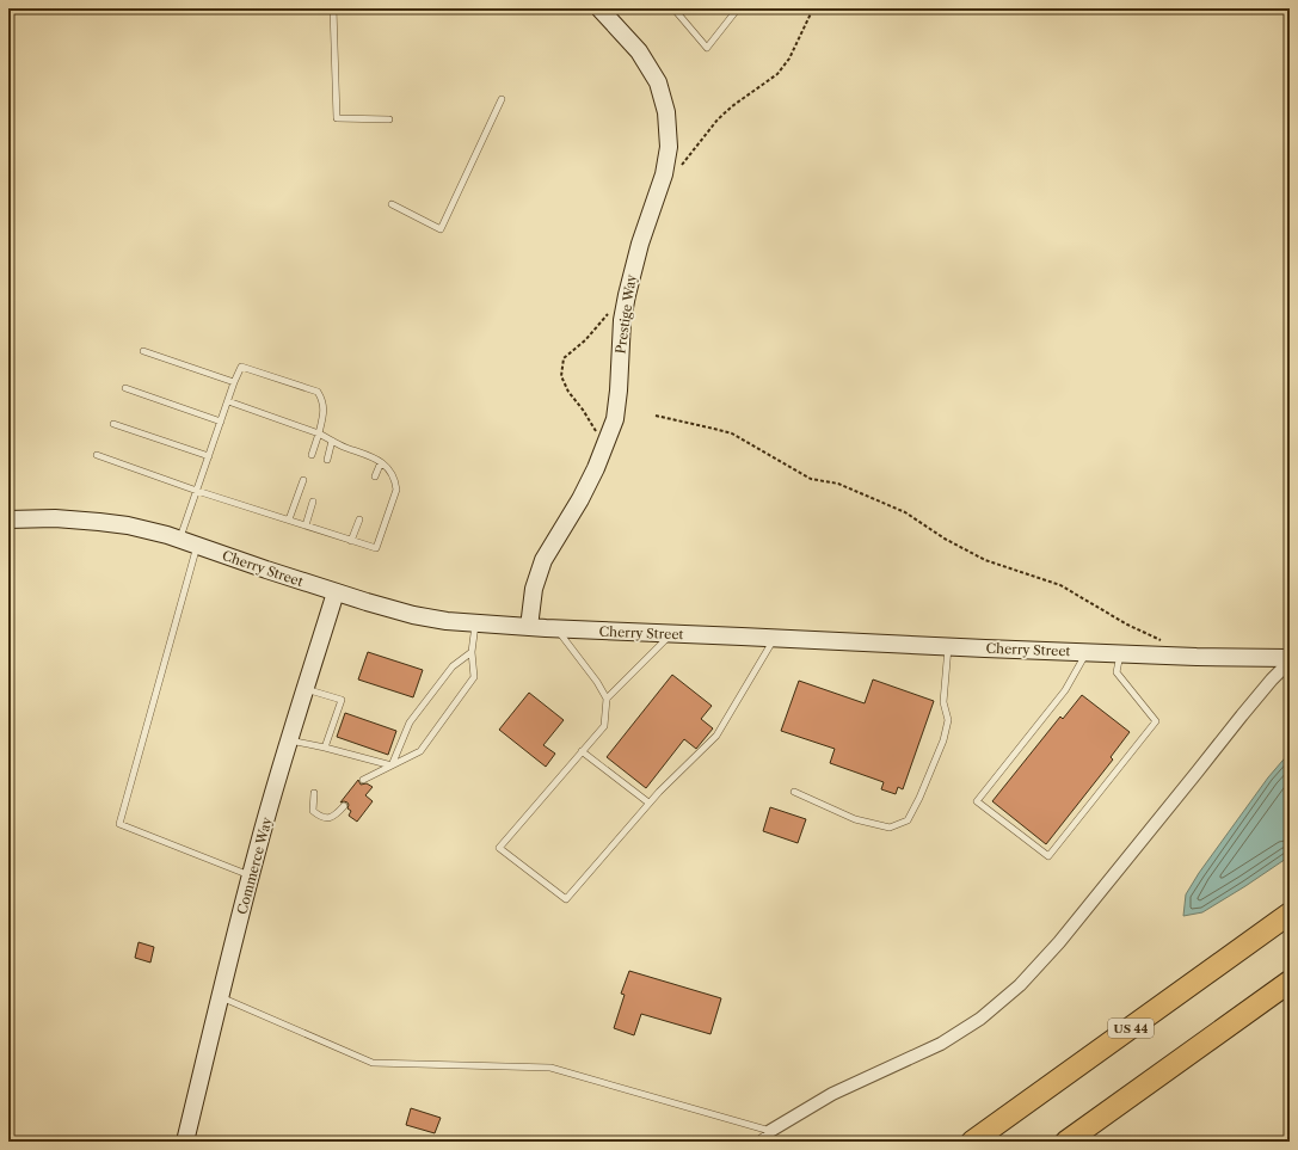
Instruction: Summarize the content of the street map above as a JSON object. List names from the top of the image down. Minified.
{"streets":{"highway":["US 44"],"main road":["Prestige Way","Cherry Street","Commerce Way"]},"crossings":[["Prestige Way","Cherry Street"],["Cherry Street","Commerce Way"]]}
